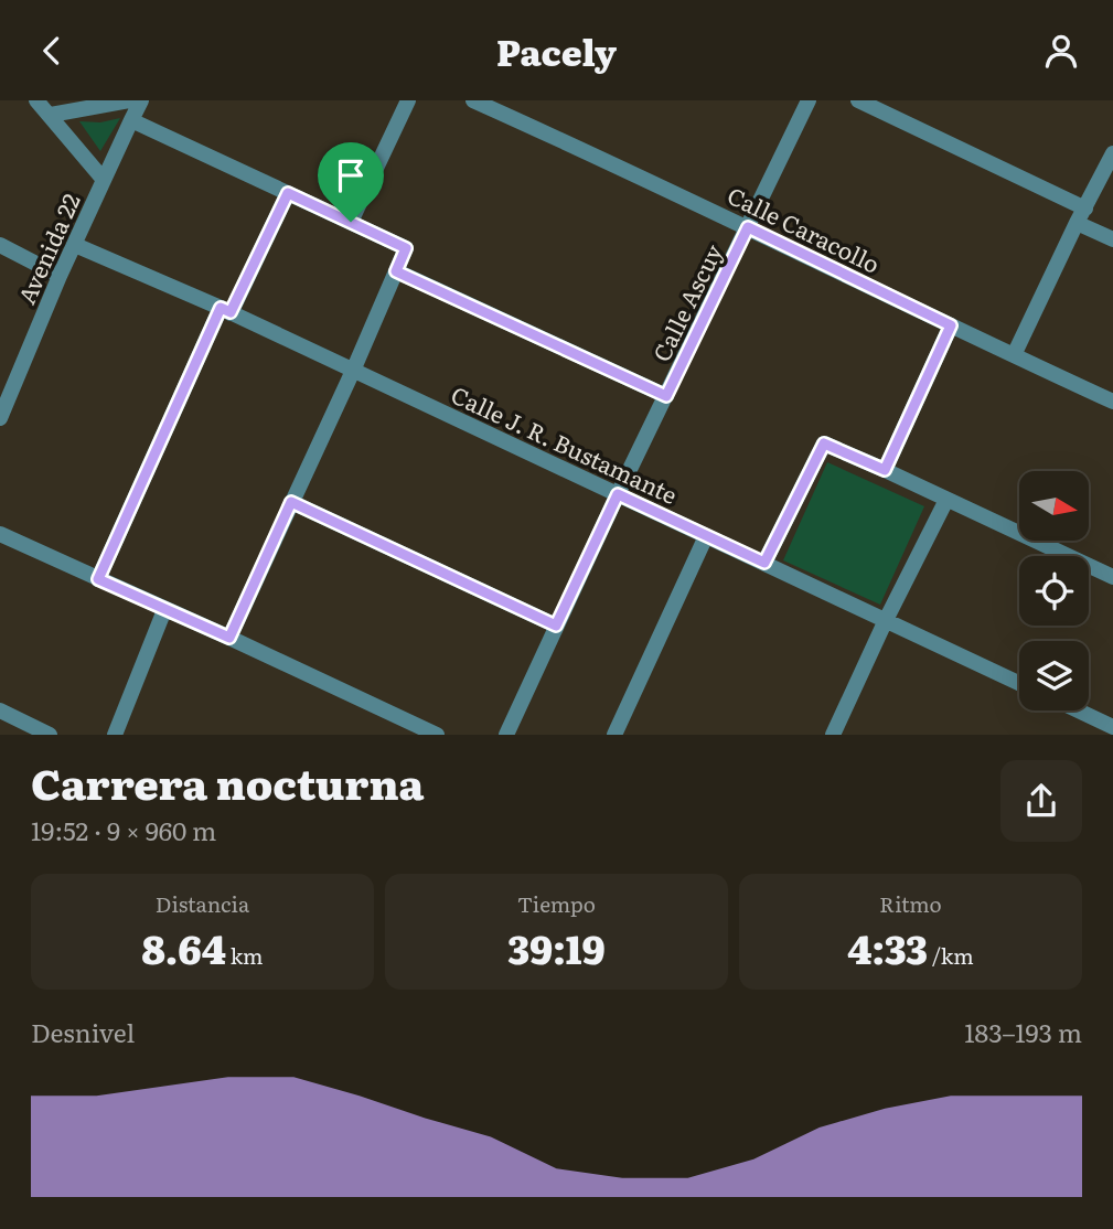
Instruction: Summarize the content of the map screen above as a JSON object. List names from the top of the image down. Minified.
{"streets":{"street":["Calle Caracollo","Avenida 22","Calle Ascuy","Calle J. R. Bustamante"]},"crossings":[["Calle Caracollo","Calle Ascuy"],["Avenida 22","Calle J. R. Bustamante"],["Calle Ascuy","Calle J. R. Bustamante"]],"north":"right","page":{"header":"Pacely","heading":["Carrera nocturna","19:52 · 9 × 960 m"],"stats":[["Distancia","8.64 km"],["Tiempo","39:19"],["Ritmo","4:33 /km"]],"chart":["Desnivel","183–193 m"]}}
